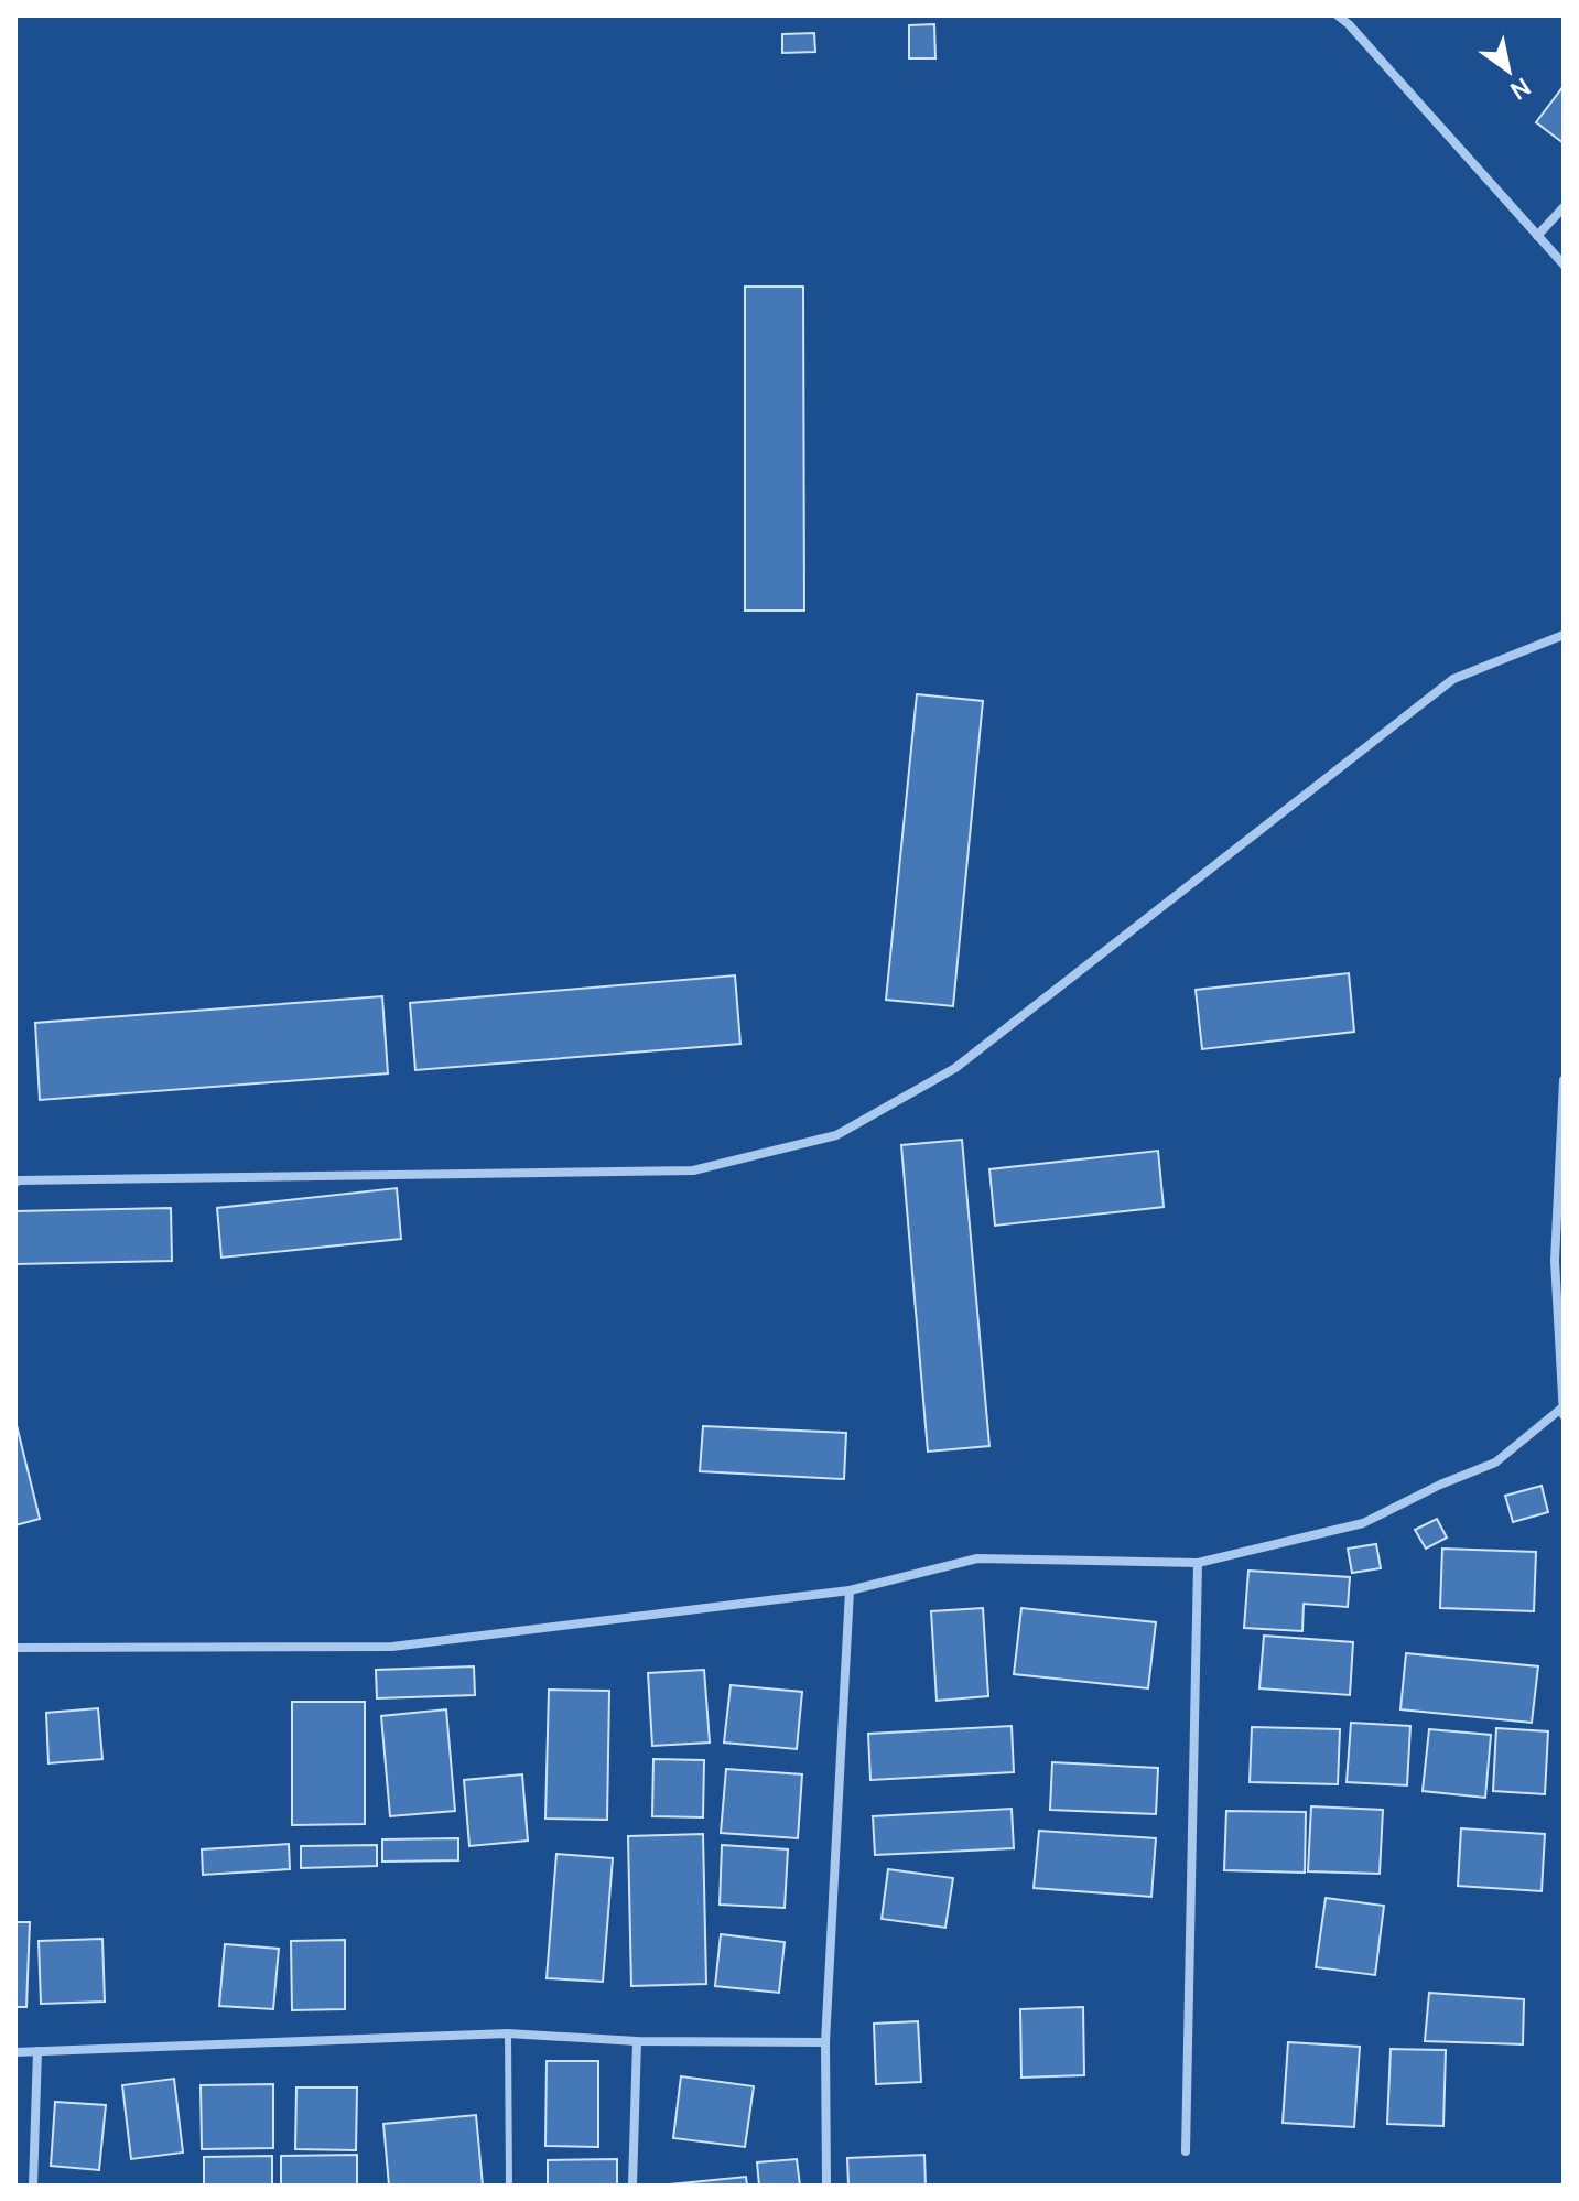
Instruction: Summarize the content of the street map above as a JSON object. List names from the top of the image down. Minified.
{"north":"bottom right"}
